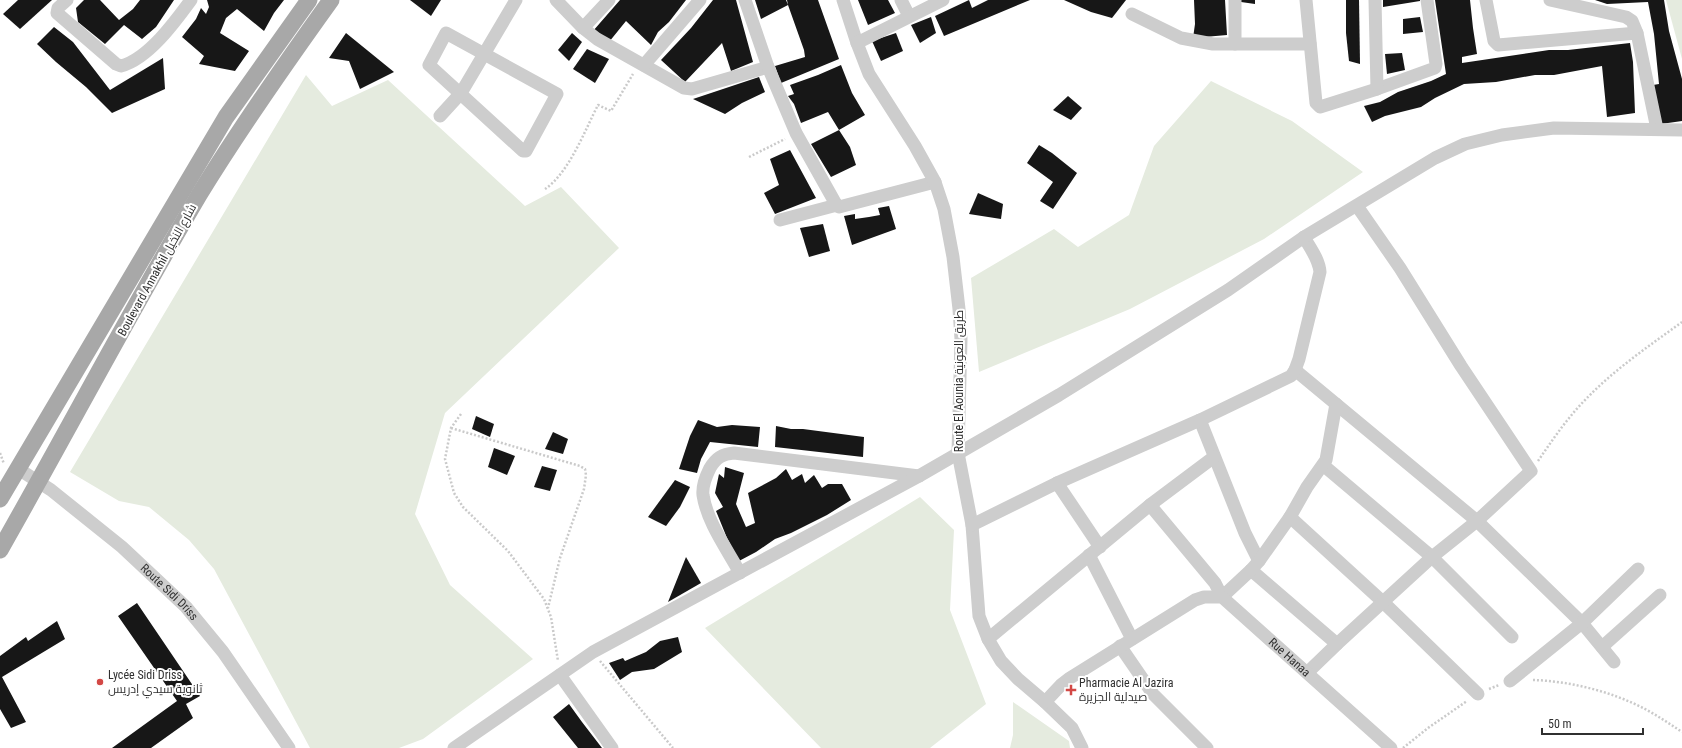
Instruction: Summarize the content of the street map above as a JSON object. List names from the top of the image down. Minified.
{"streets":{"main road":["Boulevard Annakhil شارع النخيل"],"street":["Route El Aounia طريق العونية","Route Sidi Driss","Rue Hanaa"]},"crossings":[["Boulevard Annakhil شارع النخيل","Route Sidi Driss"]],"places":{"other":["Lycée Sidi Driss ثانوية سيدي إدريس"],"health":["Pharmacie Al Jazira صيدلية الجزيرة"]},"scale_bar":"50 m"}
